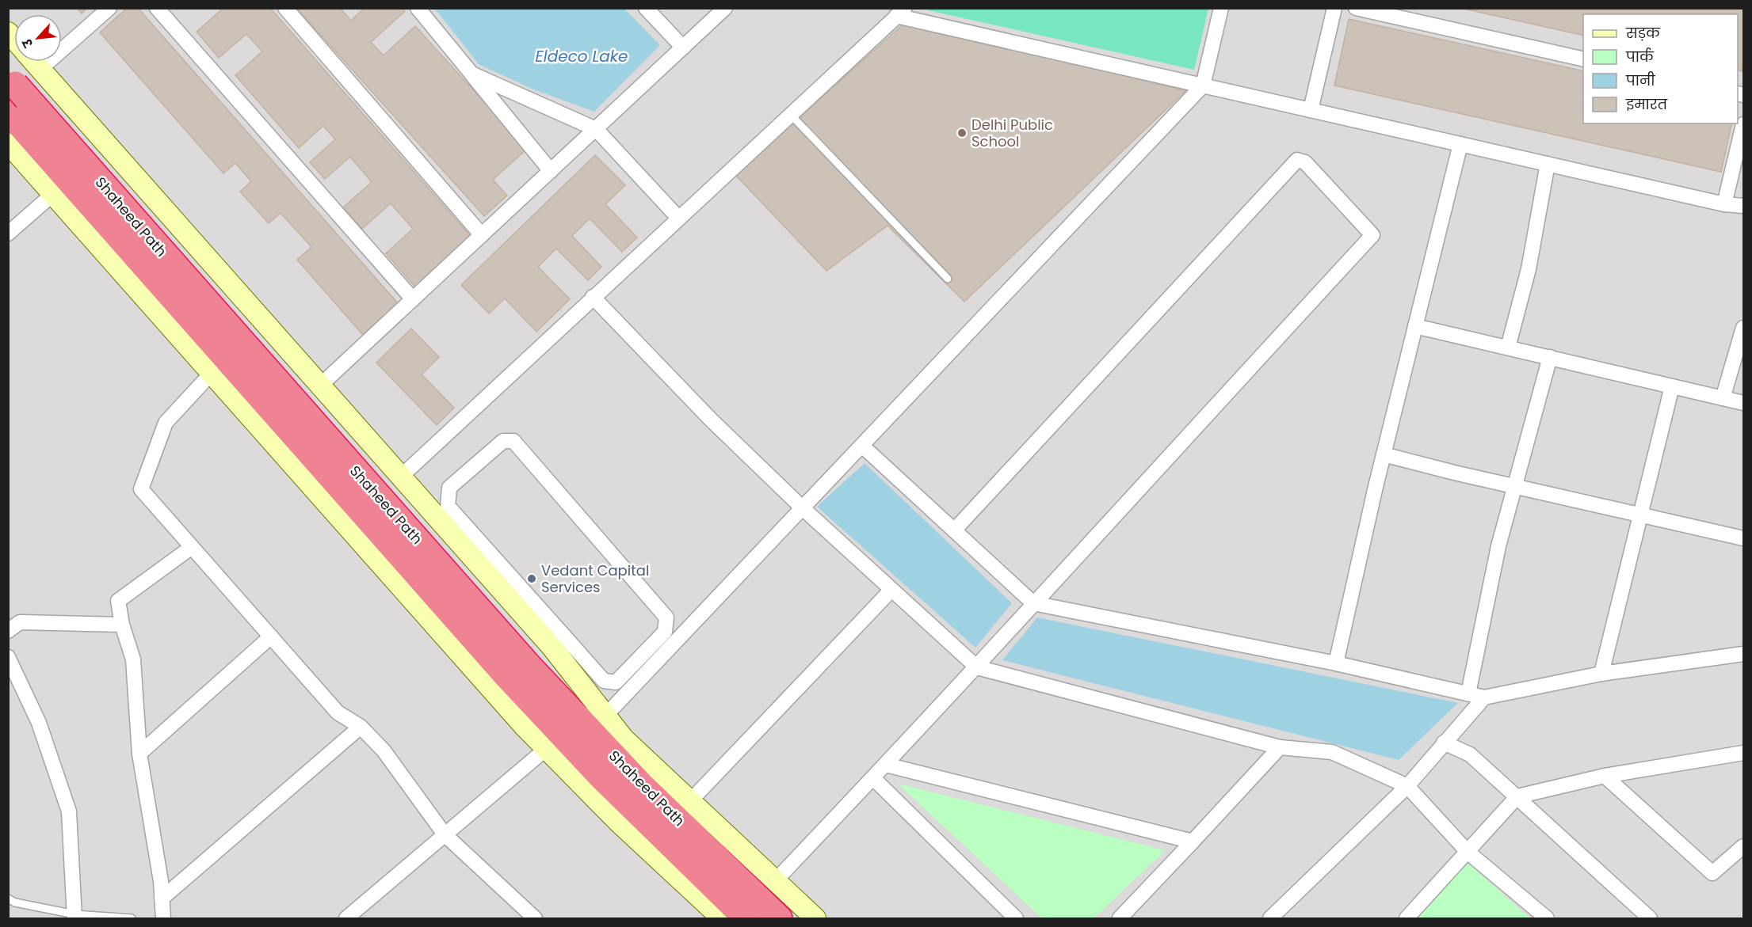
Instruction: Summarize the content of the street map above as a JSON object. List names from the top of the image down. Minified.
{"streets":{"highway":["Shaheed Path"]},"water":["Eldeco Lake"],"places":["Delhi Public School","Vedant Capital Services"],"legend":["सड़क","पार्क","पानी","इमारत"],"north":"bottom left"}
